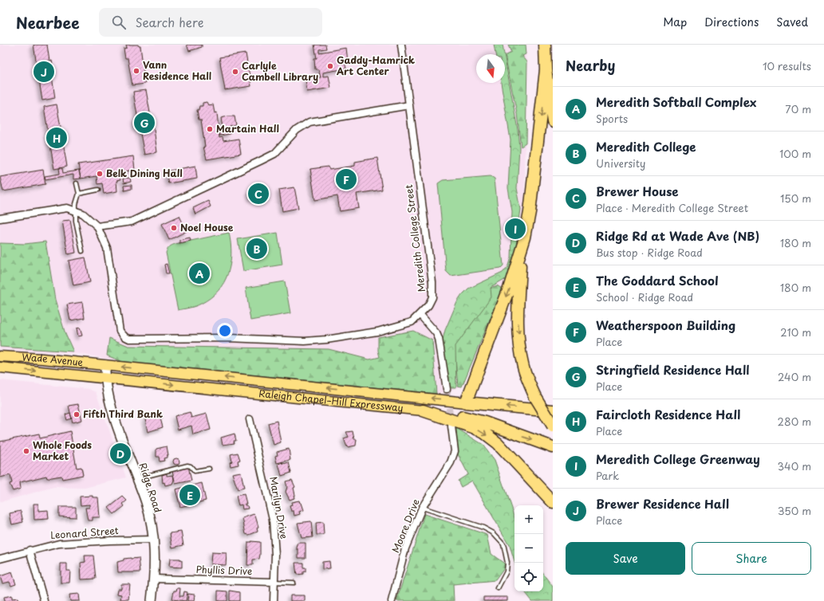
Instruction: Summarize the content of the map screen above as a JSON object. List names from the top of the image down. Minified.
{"streets":{"highway":["Raleigh Chapel–Hill Expressway"],"main road":["Wade Avenue"],"street":["Meredith College Street","Ridge Road","Marilyn Drive","Moore Drive","Leonard Street","Phyllis Drive"]},"crossings":[["Wade Avenue","Raleigh Chapel–Hill Expressway"],["Wade Avenue","Ridge Road"],["Raleigh Chapel–Hill Expressway","Ridge Road"],["Ridge Road","Leonard Street"],["Ridge Road","Phyllis Drive"],["Marilyn Drive","Phyllis Drive"]],"places":["Gaddy-Hamrick Art Center","Vann Residence Hall","Carlyle Cambell Library","Martain Hall","Belk Dining Hall","Noel House","Fifth Third Bank","Whole Foods Market"],"north":"bottom","page":{"header":"Nearbee","search":"Search here","nav":["Map","Directions","Saved"],"heading":["Nearby","10 results"],"pins":["J","G","H","F","C","I","B","A","D","E"],"list":[{"mark":"A","name":"Meredith Softball Complex","note":"Sports","value":"70 m"},{"mark":"B","name":"Meredith College","note":"University","value":"100 m"},{"mark":"C","name":"Brewer House","note":"Place · Meredith College Street","value":"150 m"},{"mark":"D","name":"Ridge Rd at Wade Ave (NB)","note":"Bus stop · Ridge Road","value":"180 m"},{"mark":"E","name":"The Goddard School","note":"School · Ridge Road","value":"180 m"},{"mark":"F","name":"Weatherspoon Building","note":"Place","value":"210 m"},{"mark":"G","name":"Stringfield Residence Hall","note":"Place","value":"240 m"},{"mark":"H","name":"Faircloth Residence Hall","note":"Place","value":"280 m"},{"mark":"I","name":"Meredith College Greenway","note":"Park","value":"340 m"},{"mark":"J","name":"Brewer Residence Hall","note":"Place","value":"350 m"}],"map_buttons":["+","−"],"buttons":["Save","Share"]}}
